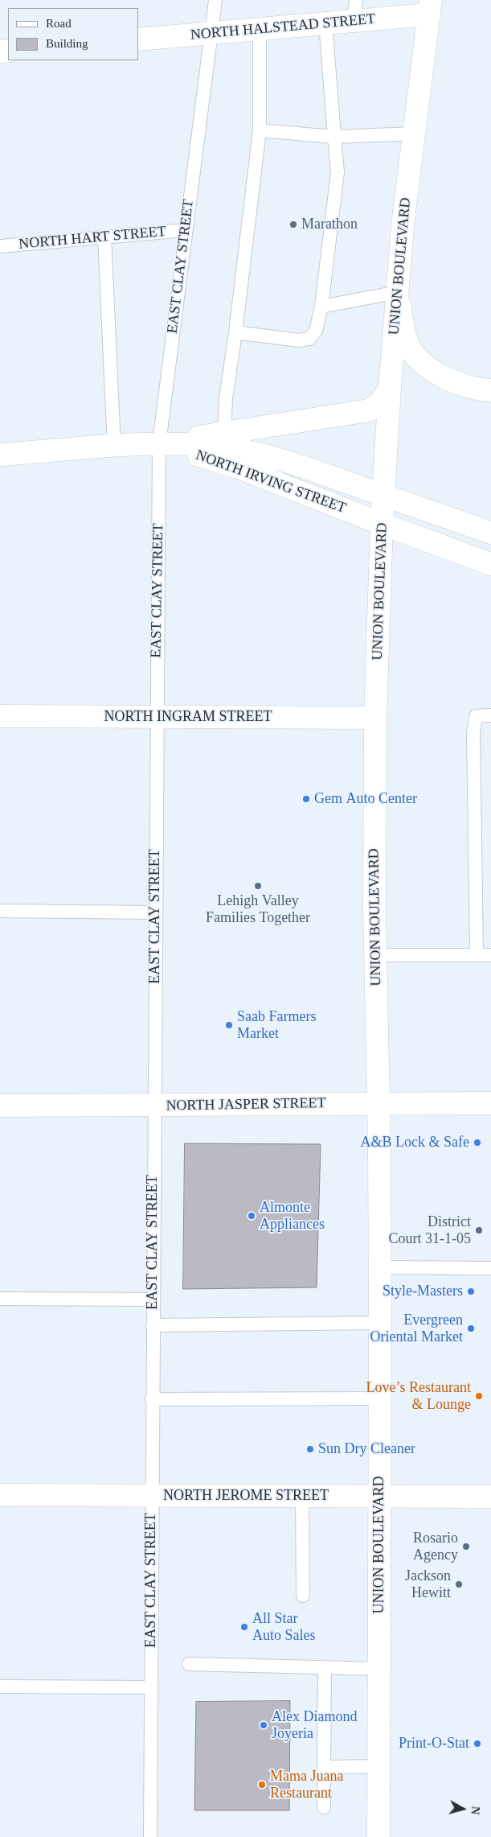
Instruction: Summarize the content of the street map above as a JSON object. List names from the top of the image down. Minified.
{"streets":{"main road":["NORTH HALSTEAD STREET","UNION BOULEVARD","NORTH IRVING STREET","NORTH INGRAM STREET","NORTH JASPER STREET","NORTH JEROME STREET"],"lane":["NORTH HART STREET","EAST CLAY STREET"]},"crossings":[["NORTH HALSTEAD STREET","EAST CLAY STREET"],["NORTH HALSTEAD STREET","UNION BOULEVARD"],["NORTH HART STREET","EAST CLAY STREET"],["EAST CLAY STREET","NORTH IRVING STREET"],["EAST CLAY STREET","NORTH INGRAM STREET"],["EAST CLAY STREET","NORTH JASPER STREET"],["EAST CLAY STREET","NORTH JEROME STREET"],["UNION BOULEVARD","NORTH IRVING STREET"],["UNION BOULEVARD","NORTH INGRAM STREET"],["UNION BOULEVARD","NORTH JASPER STREET"],["UNION BOULEVARD","NORTH JEROME STREET"]],"places":["Marathon","Gem Auto Center","Lehigh Valley Families Together","Saab Farmers Market","A&B Lock & Safe","Almonte Appliances","District Court 31-1-05","Style-Masters","Evergreen Oriental Market","Love’s Restaurant & Lounge","Sun Dry Cleaner","Rosario Agency","Jackson Hewitt","All Star Auto Sales","Alex Diamond Joyeria","Print-O-Stat","Mama Juana Restaurant"],"legend":["Road","Building"],"north":"right"}
